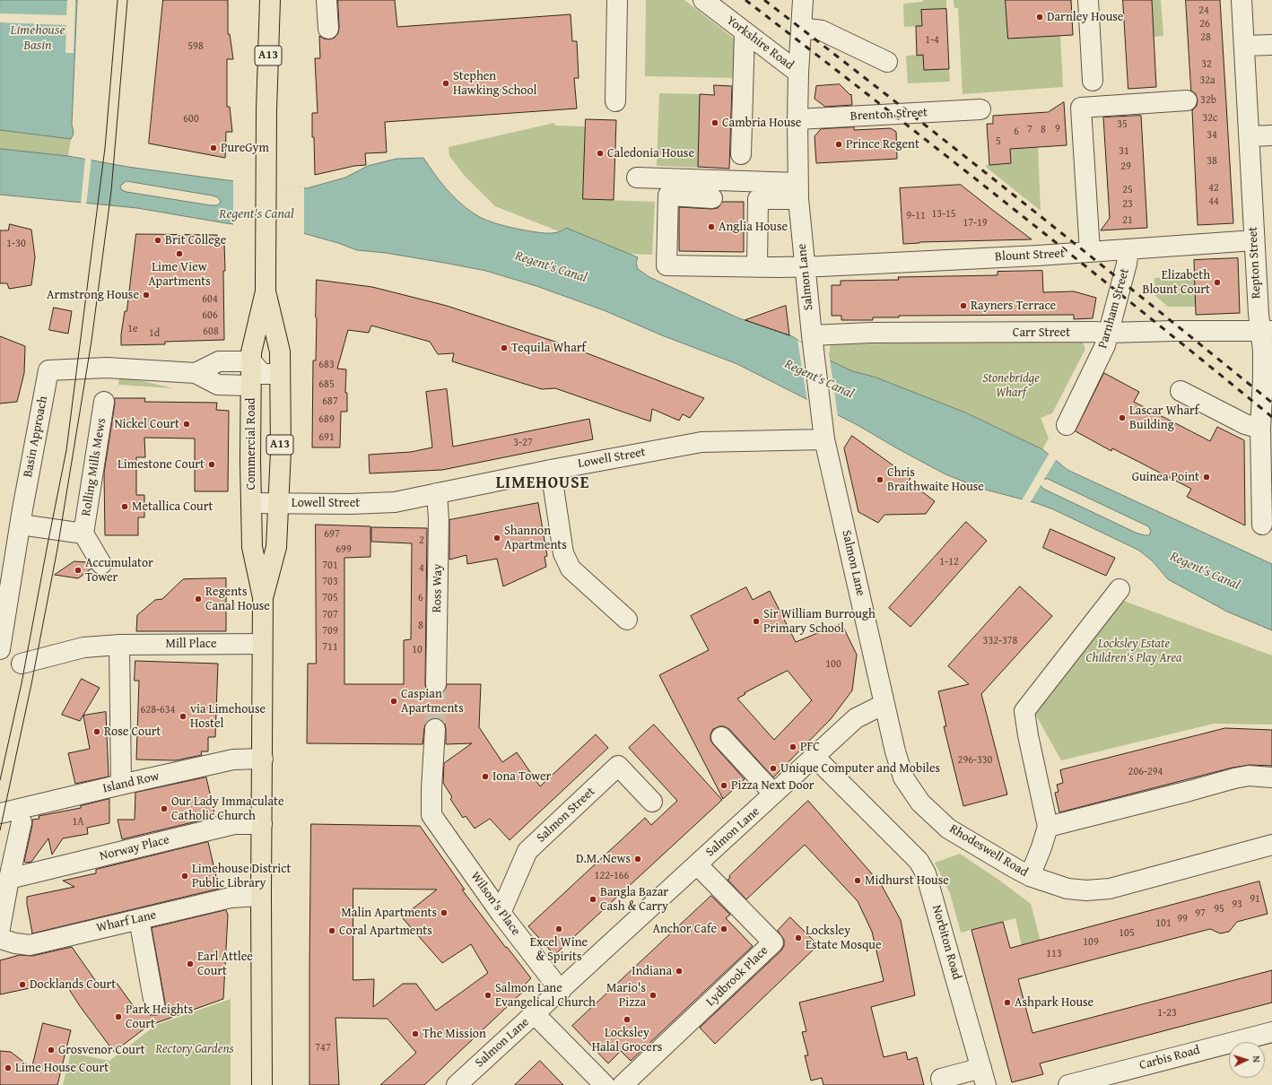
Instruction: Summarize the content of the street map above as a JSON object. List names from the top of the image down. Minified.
{"streets":{"highway":["A13","Commercial Road"],"street":["Yorkshire Road","Brenton Street","Blount Street","Repton Street","Salmon Lane","Parnham Street","Carr Street","Basin Approach","Lowell Street","Rolling Mills Mews","Ross Way","Mill Place","Island Row","Salmon Street","Norway Place","Rhodeswell Road","Wilson's Place","Wharf Lane","Norbiton Road","Lydbrook Place","Carbis Road"]},"crossings":[["Yorkshire Road","Salmon Lane"],["Brenton Street","Salmon Lane"],["Blount Street","Repton Street"],["Blount Street","Salmon Lane"],["Blount Street","Parnham Street"],["Repton Street","Carr Street"],["Salmon Lane","Carr Street"],["Salmon Lane","Lowell Street"],["Salmon Lane","Rhodeswell Road"],["Salmon Lane","Wilson's Place"],["Salmon Lane","Norbiton Road"],["Salmon Lane","Lydbrook Place"],["Parnham Street","Carr Street"],["Basin Approach","Commercial Road"],["Basin Approach","Rolling Mills Mews"],["Commercial Road","Lowell Street"],["Commercial Road","Mill Place"],["Commercial Road","Island Row"],["Commercial Road","Norway Place"],["Commercial Road","Wharf Lane"],["Lowell Street","Ross Way"],["Salmon Street","Wilson's Place"],["Norway Place","Wharf Lane"]],"districts":["LIMEHOUSE"],"water":["Limehouse Basin","Regent's Canal"],"parks":["Stonebridge Wharf","Locksley Estate Children's Play Area","Rectory Gardens"],"places":["Darnley House","Stephen Hawking School","Cambria House","Prince Regent","PureGym","Caledonia House","Anglia House","Brit College","Lime View Apartments","Elizabeth Blount Court","Armstrong House","Rayners Terrace","Tequila Wharf","Lascar Wharf Building","Nickel Court","Limestone Court","Guinea Point","Chris Braithwaite House","Metallica Court","Shannon Apartments","Accumulator Tower","Regents Canal House","Sir William Burrough Primary School","Caspian Apartments","via Limehouse Hostel","Rose Court","PFC","Unique Computer and Mobiles","Iona Tower","Pizza Next Door","Our Lady Immaculate Catholic Church","D.M. News","Limehouse District Public Library","Midhurst House","Bangla Bazar Cash & Carry","Malin Apartments","Excel Wine & Spirits","Anchor Cafe","Coral Apartments","Locksley Estate Mosque","Earl Attlee Court","Indiana","Docklands Court","Salmon Lane Evangelical Church","Mario's Pizza","Ashpark House","Park Heights Court","Locksley Halal Grocers","The Mission","Grosvenor Court","Lime House Court"],"house_numbers":["24","26","28","1-4","598","32","32a","32b","32c","600","35","9","7","8","6","34","5","31","38","29","42","25","44","23","13-15","9-11","21","17-19","1-30","604","606","1e","608","1d","683","685","687","689","691","3-27","697","2","699","1-12","701","4","703","705","6","707","8","709","332-378","711","10","100","628-634","296-330","206-294","1A","122-166","91","93","95","97","99","101","105","109","113","1-23","747"],"north":"right"}
